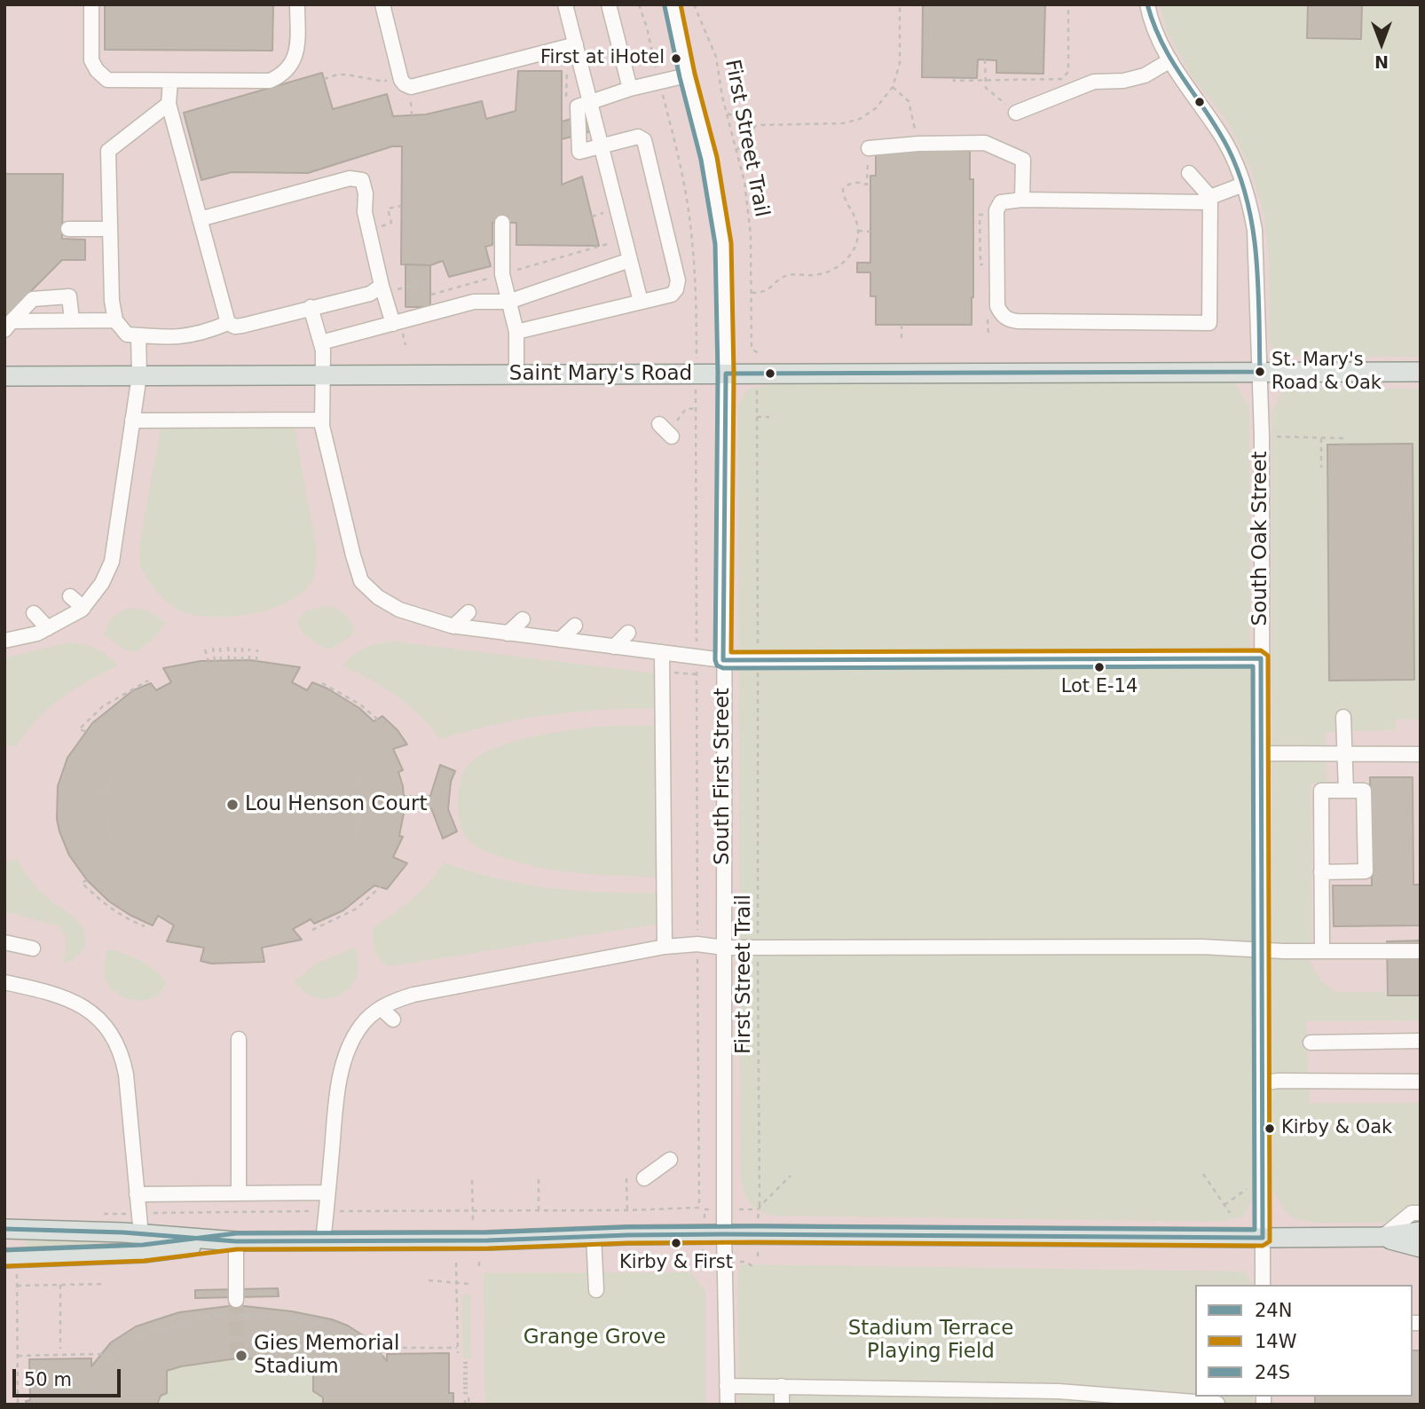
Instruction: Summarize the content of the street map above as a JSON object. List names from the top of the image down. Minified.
{"streets":{"main road":["Saint Mary's Road"],"street":["South Oak Street","South First Street"],"path":["First Street Trail"]},"crossings":[["First Street Trail","Saint Mary's Road"],["Saint Mary's Road","South Oak Street"],["Saint Mary's Road","South First Street"]],"parks":["Stadium Terrace Playing Field","Grange Grove"],"places":["First at iHotel","St. Mary's Road & Oak","Lot E-14","Lou Henson Court","Kirby & Oak","Kirby & First","Gies Memorial Stadium"],"lines":["transit line 24N","transit line 14W","transit line 24S"],"legend":["24N","14W","24S"],"scale_bar":"50 m","north":"bottom"}
